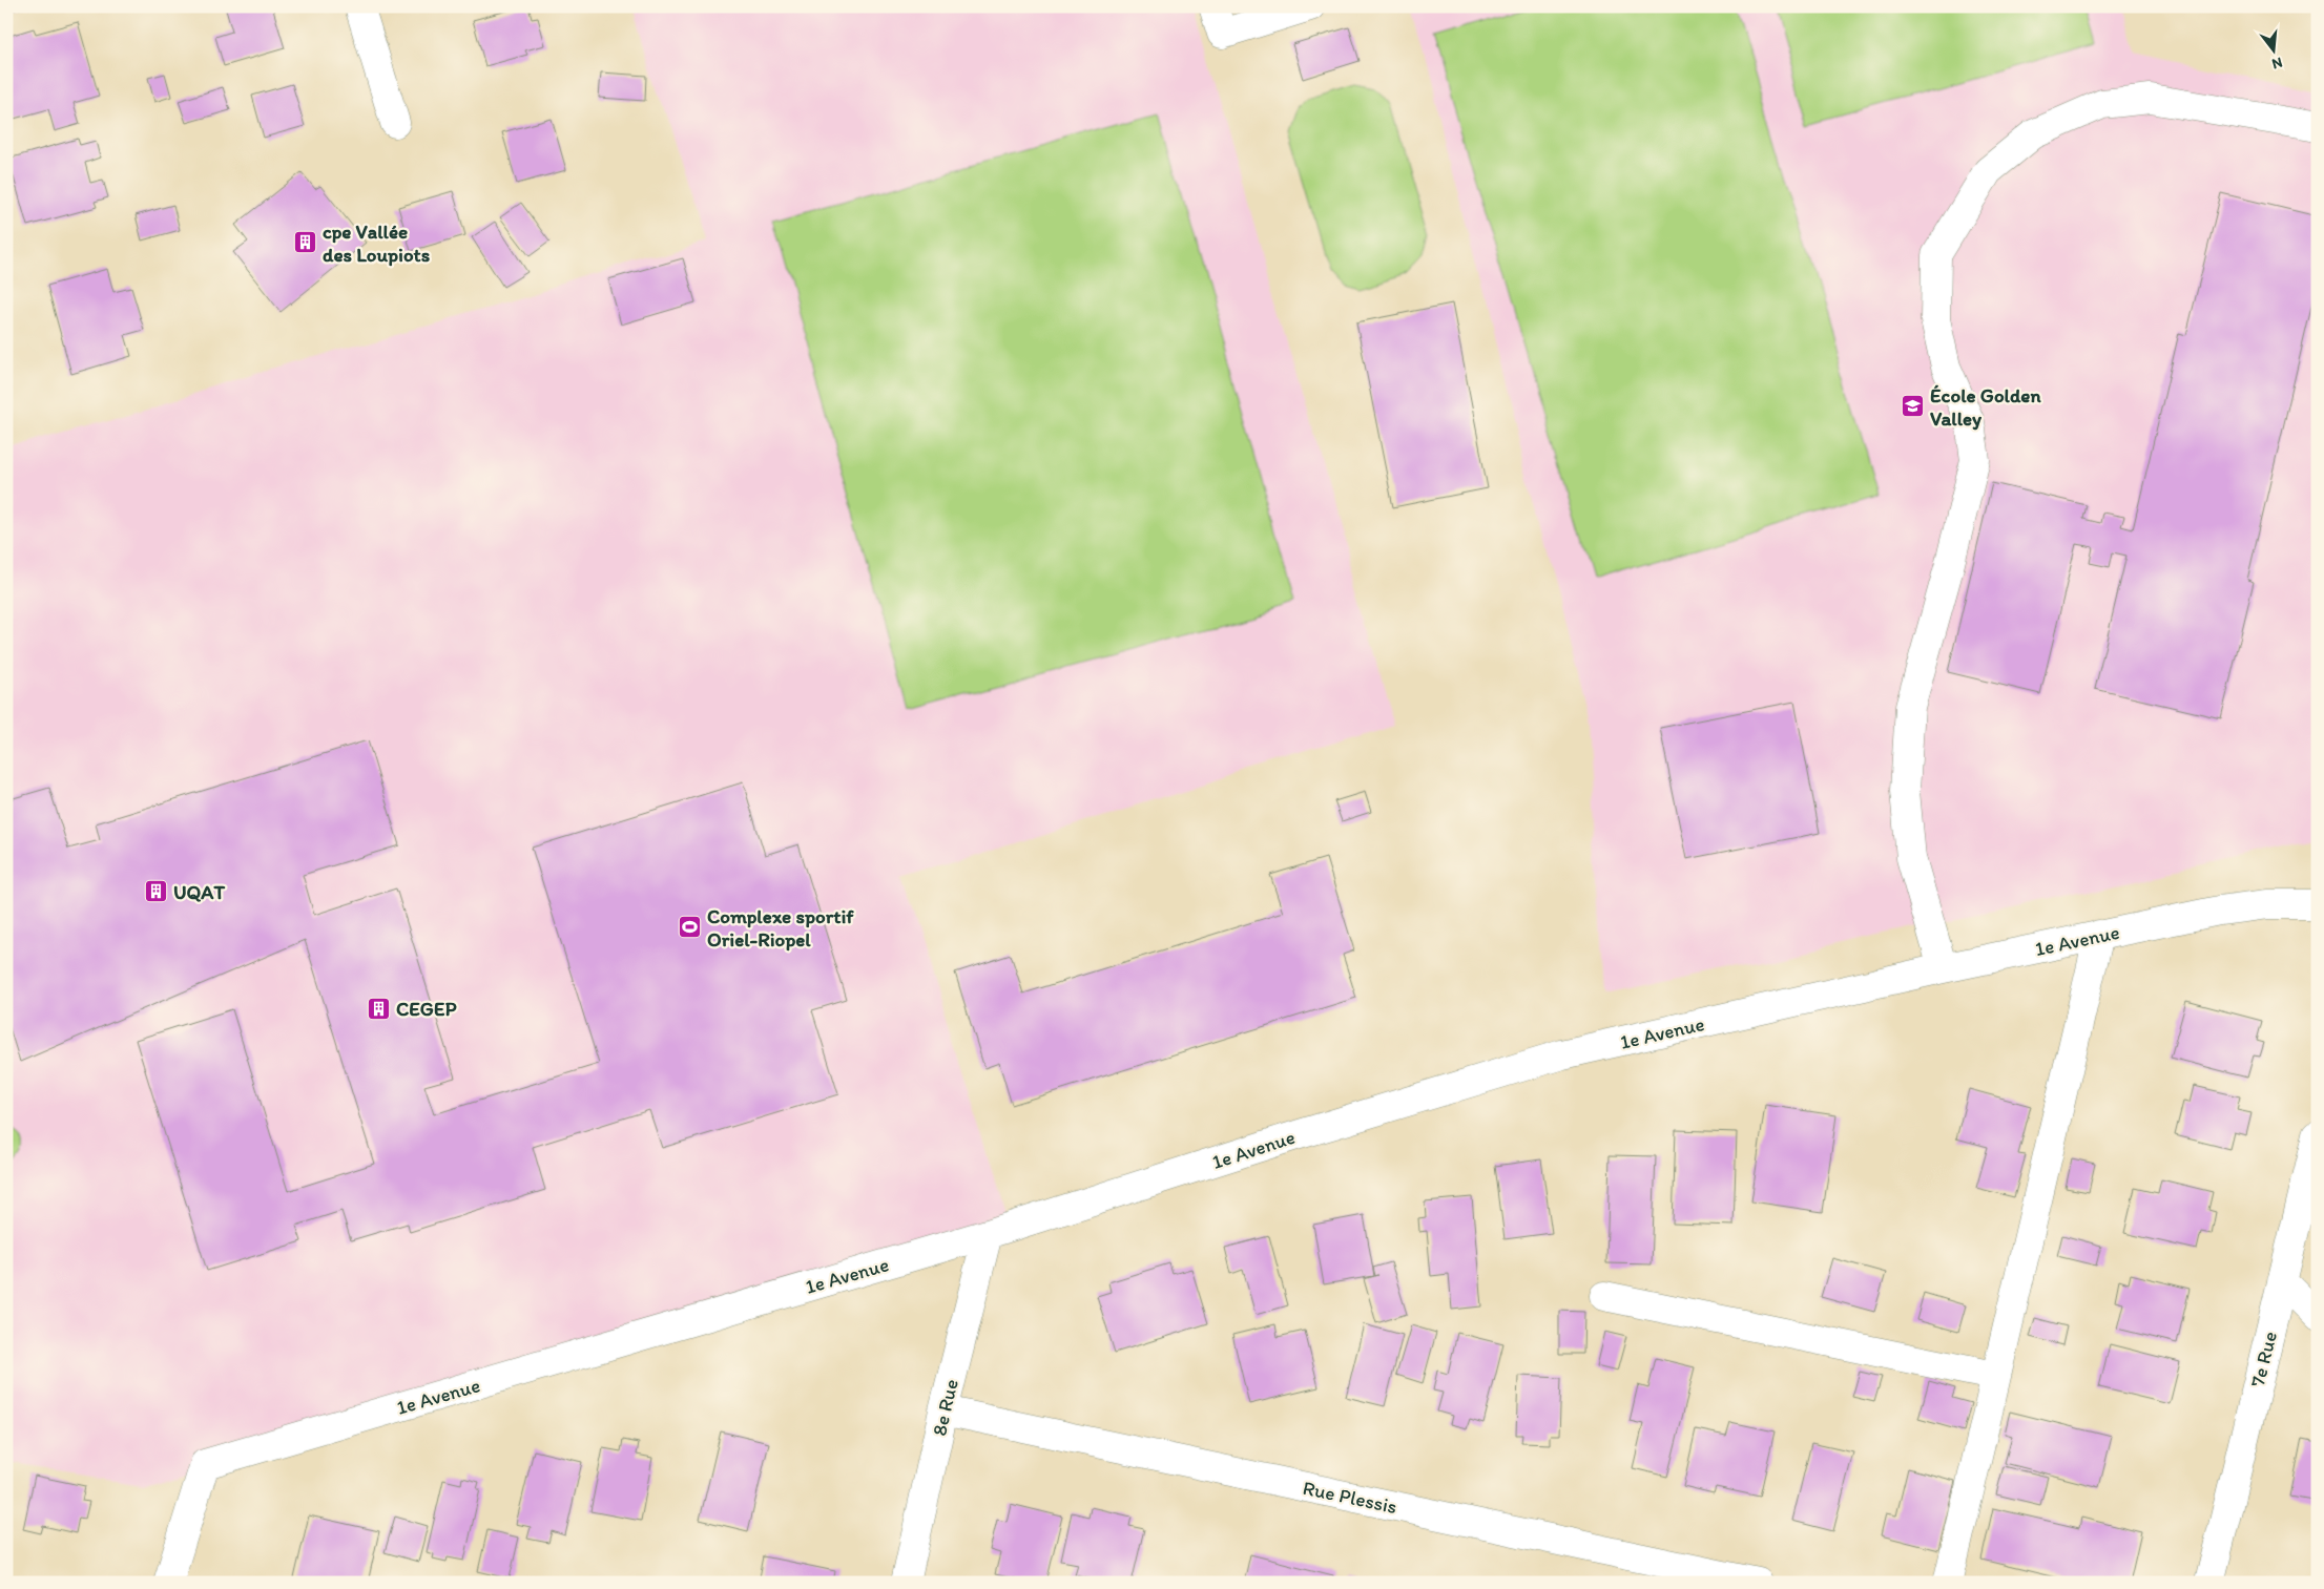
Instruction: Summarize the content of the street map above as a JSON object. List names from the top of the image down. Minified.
{"streets":{"street":["1e Avenue","7e Rue","8e Rue","Rue Plessis"]},"crossings":[["1e Avenue","8e Rue"],["8e Rue","Rue Plessis"]],"places":{"building":["cpe Vallée des Loupiots","UQAT","CEGEP"],"school or university":["École Golden Valley"],"sports":["Complexe sportif Oriel-Riopel"]},"north":"bottom"}
